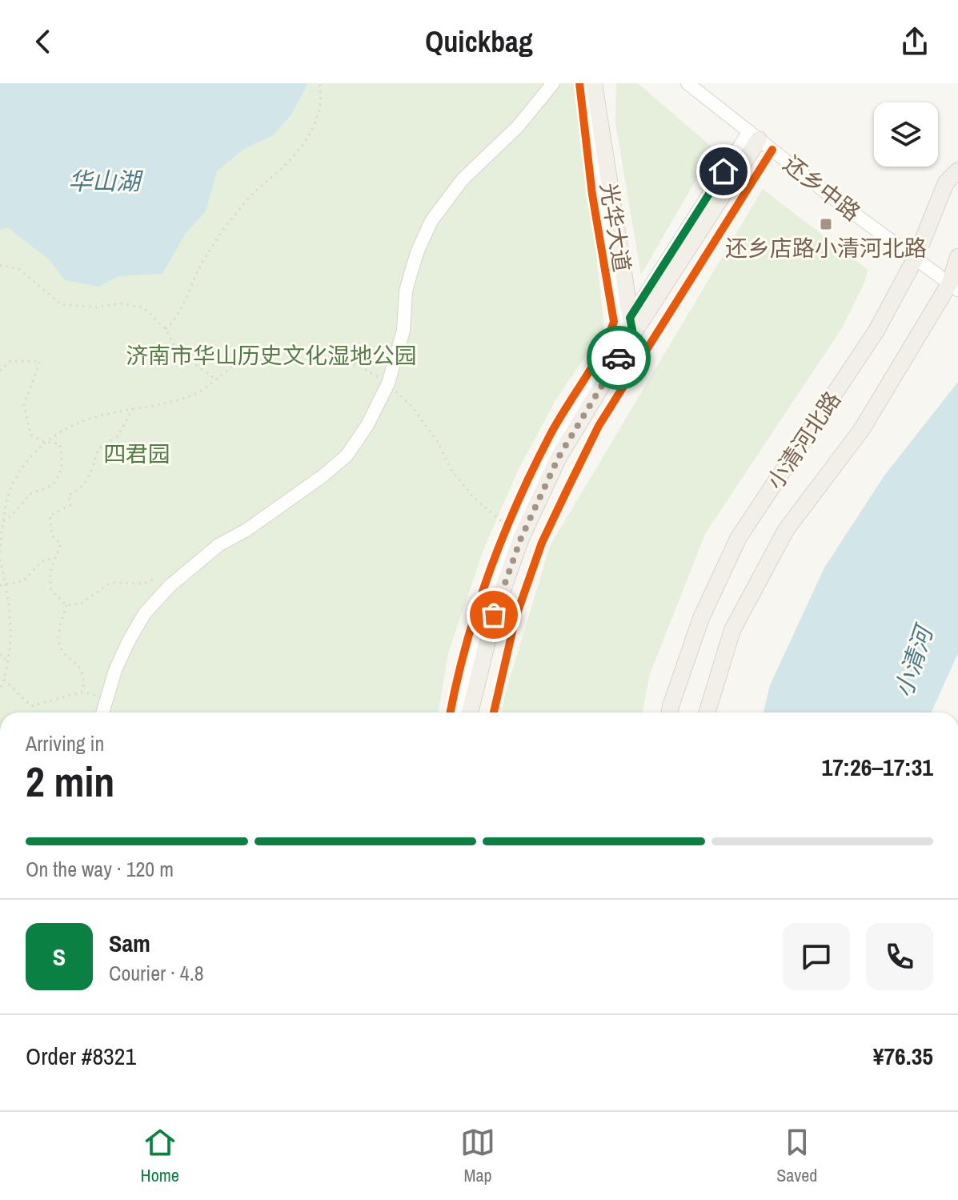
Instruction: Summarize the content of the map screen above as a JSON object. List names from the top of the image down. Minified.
{"streets":{"main road":["光华大道","小清河北路"],"street":["还乡中路"]},"crossings":[["还乡中路","小清河北路"]],"water":["华山湖","小清河"],"parks":["济南市华山历史文化湿地公园","四君园"],"places":{"transit":["还乡店路小清河北路"]},"page":{"header":"Quickbag","heading":["2 min","Arriving in","17:26–17:31"],"panel":["Sam","Courier · 4.8","Order #8321","¥76.35"],"bar":"On the way · 120 m","round":"S","tabs":["Home","Map","Saved"]}}
